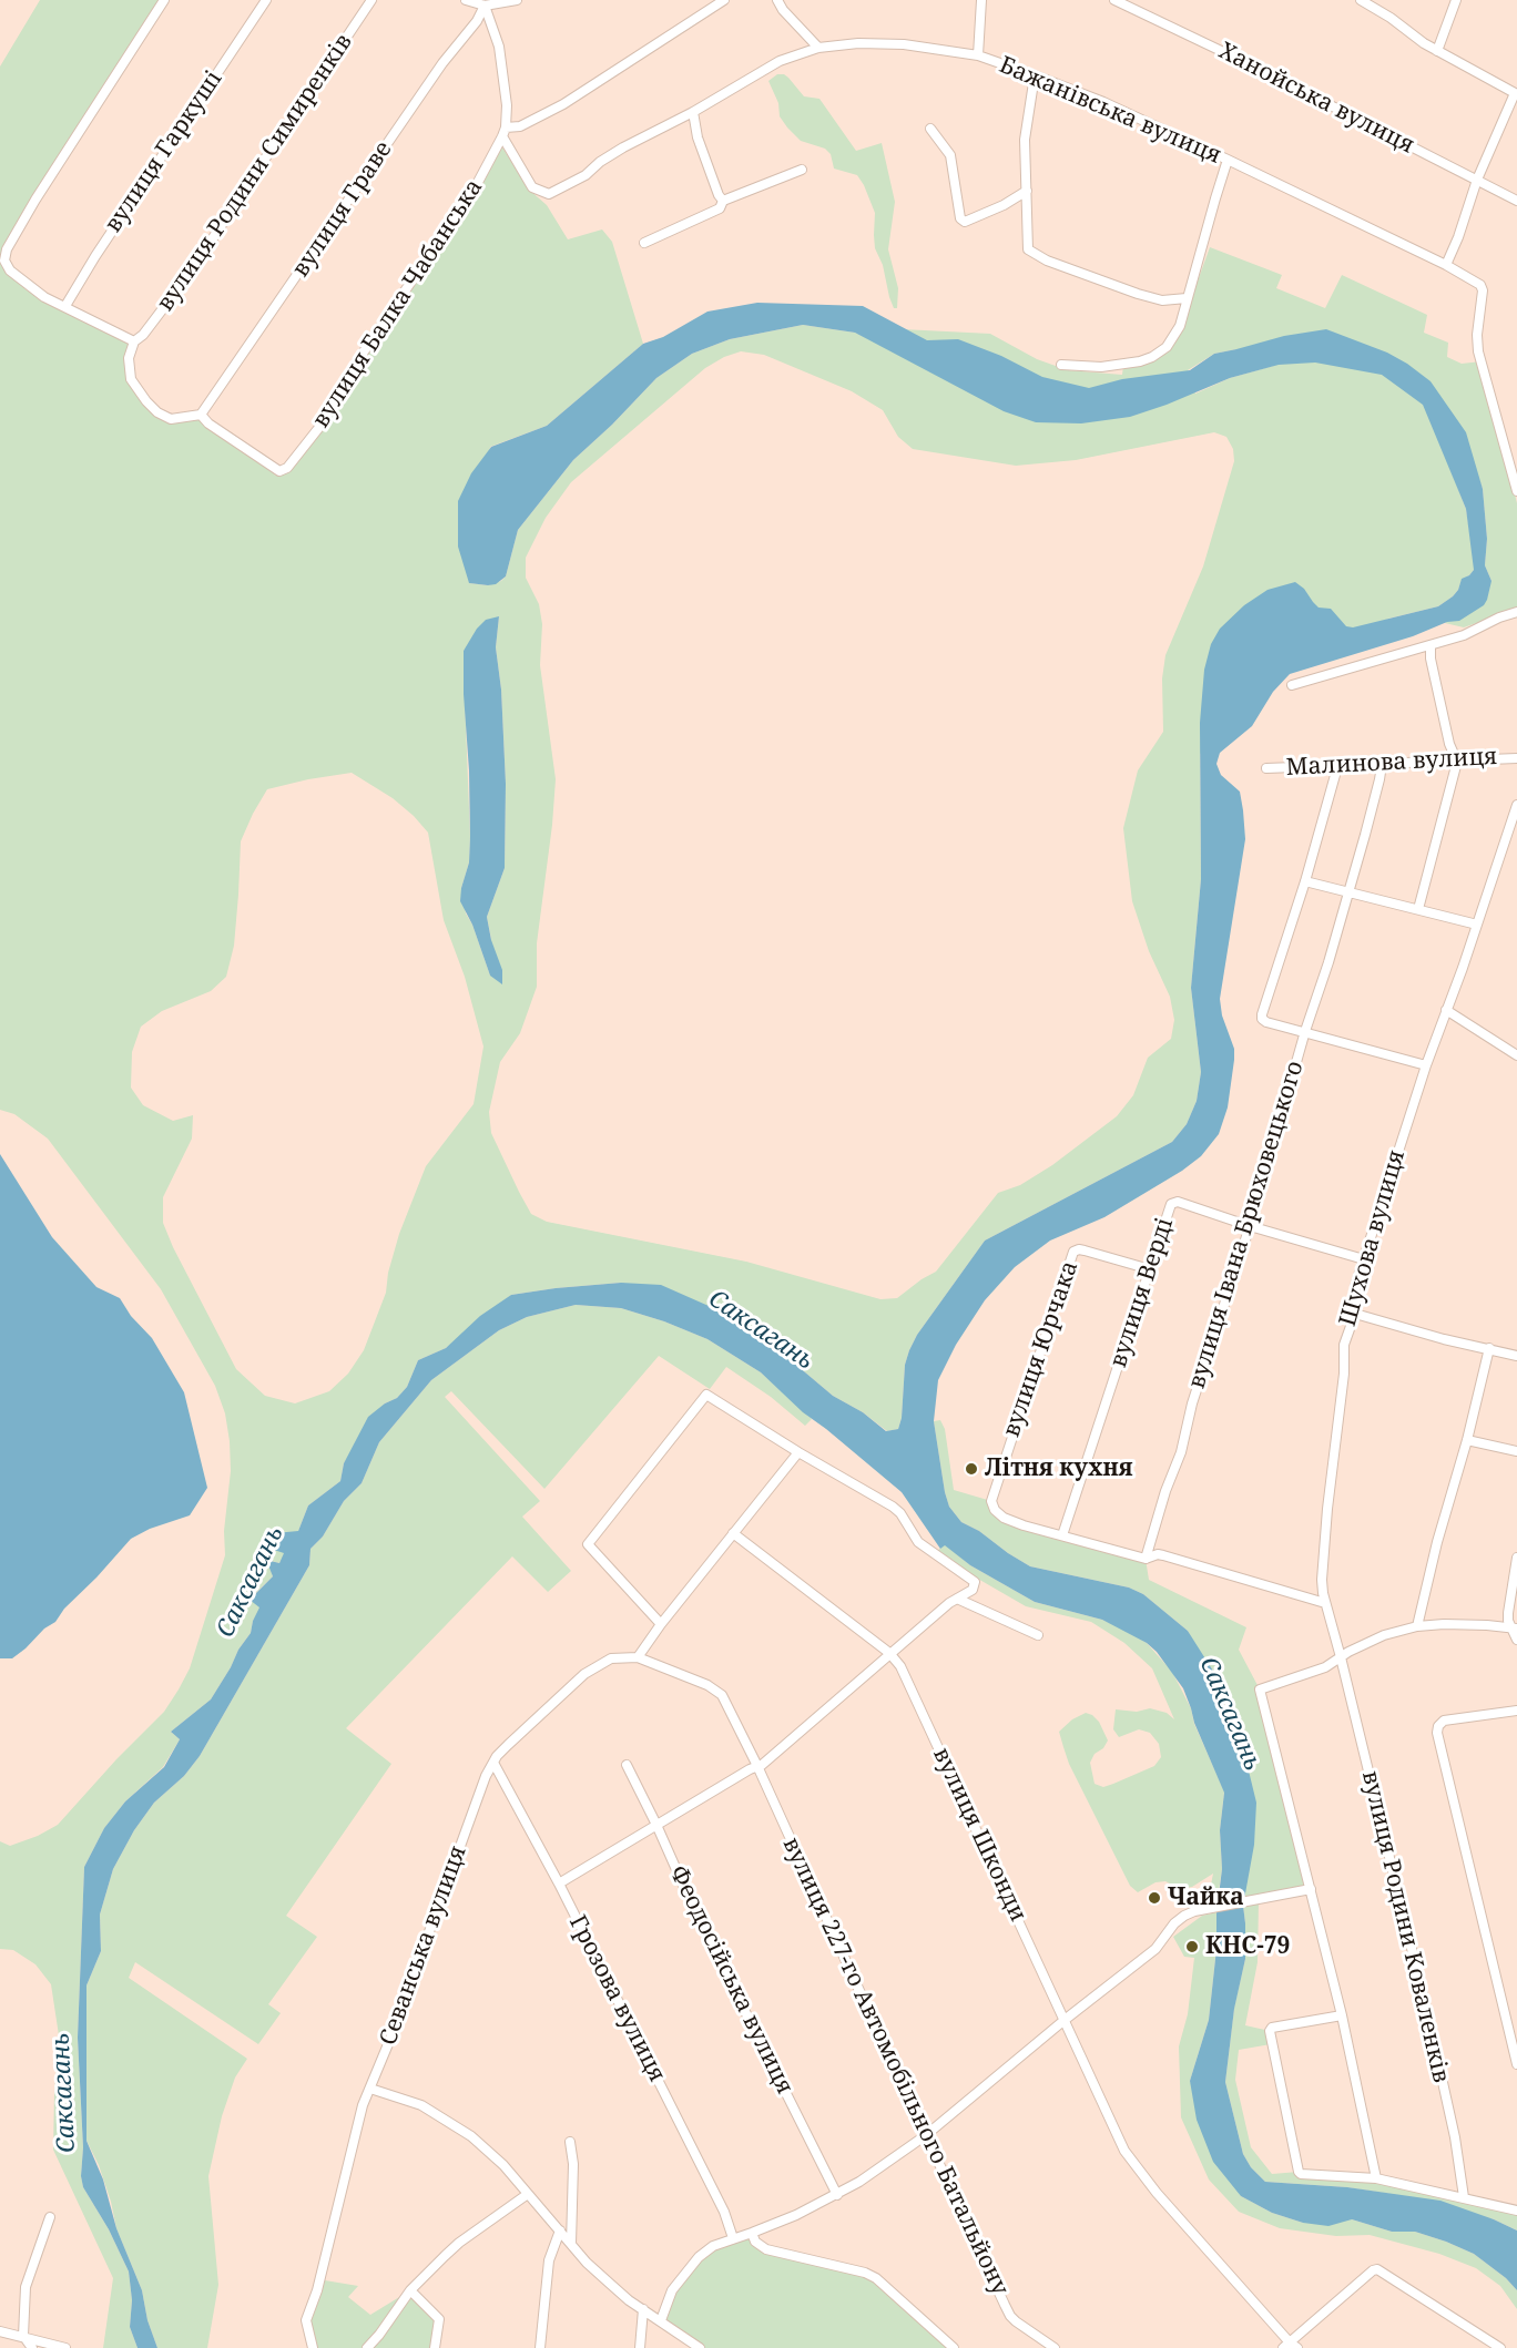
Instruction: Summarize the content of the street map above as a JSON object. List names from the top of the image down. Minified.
{"streets":{"street":["Ханойська вулиця","Бажанівська вулиця","вулиця Гаркуші","вулиця Родини Симиренків","вулиця Граве","вулиця Балка Чабанська","Малинова вулиця","вулиця Івана Брюховецького","Шухова вулиця","вулиця Верді","вулиця Юрчака","вулиця Шконди","вулиця Родини Коваленків","Севанська вулиця","Феодосійська вулиця","Грозова вулиця","вулиця 227-го Автомобільного Батальйону"]},"crossings":[["Бажанівська вулиця","вулиця Балка Чабанська"],["вулиця Граве","вулиця Балка Чабанська"],["Малинова вулиця","вулиця Івана Брюховецького"],["вулиця Івана Брюховецького","вулиця Верді"],["Шухова вулиця","вулиця Верді"],["Шухова вулиця","вулиця Родини Коваленків"],["вулиця Верді","вулиця Юрчака"],["Севанська вулиця","Грозова вулиця"],["Севанська вулиця","вулиця 227-го Автомобільного Батальйону"]],"water":["Саксагань"],"places":["Літня кухня","Чайка","КНС-79"]}
